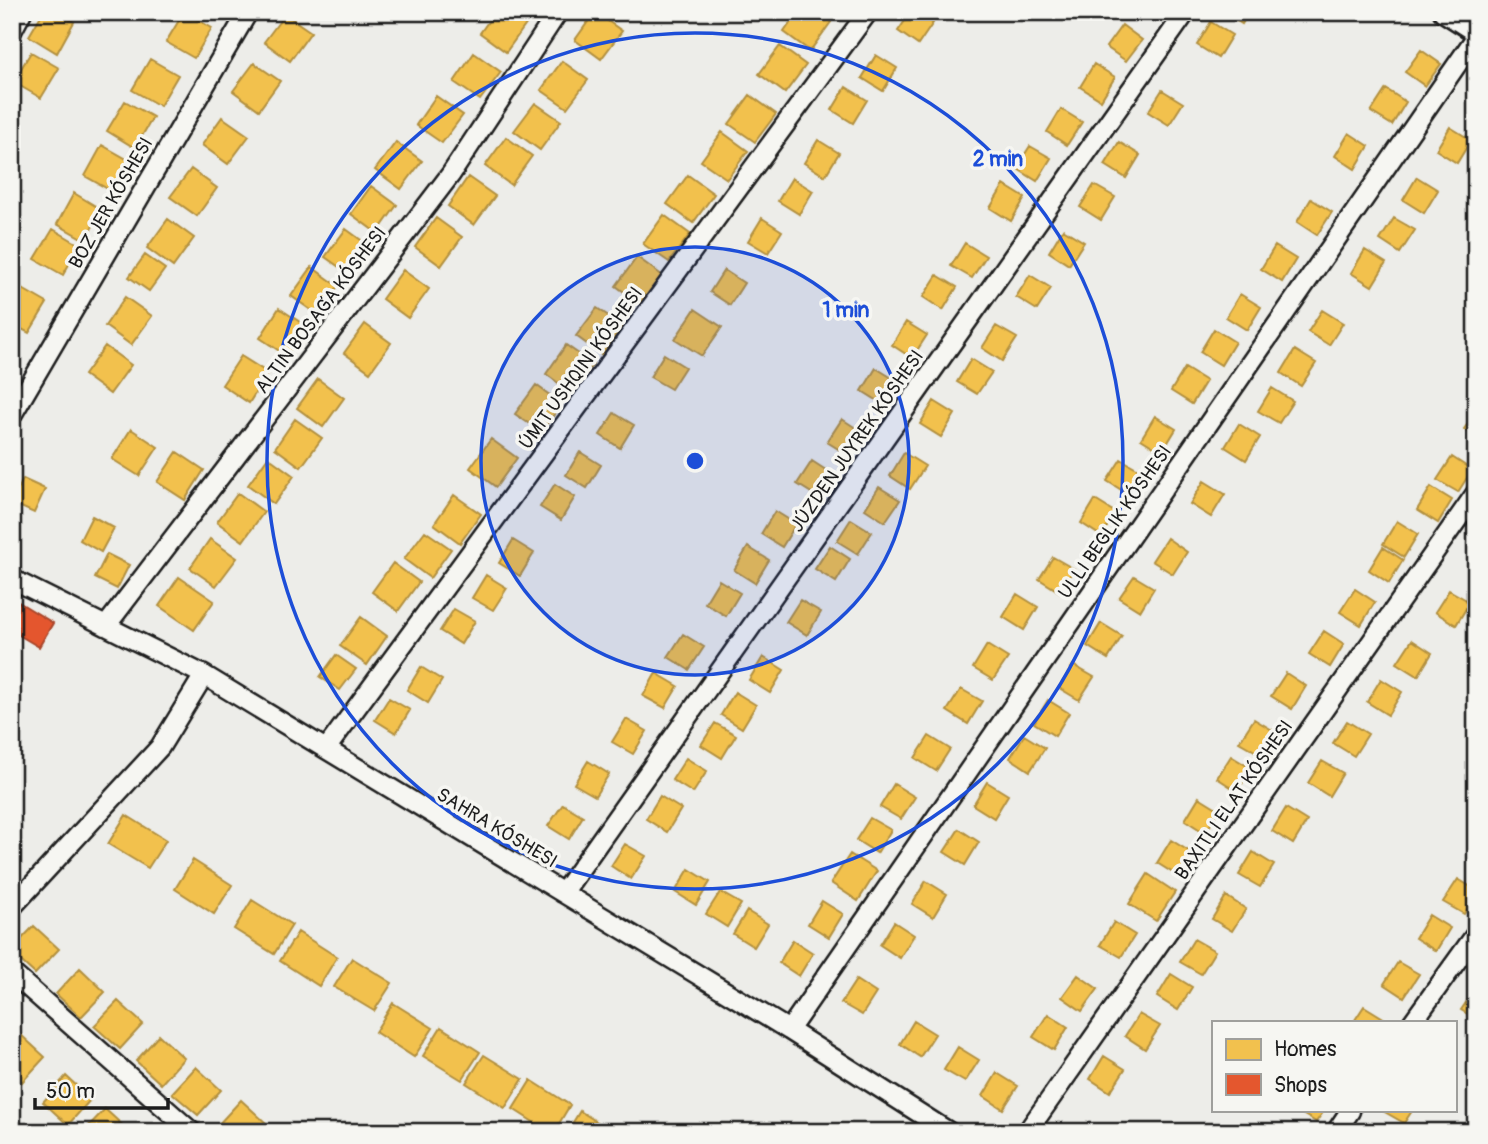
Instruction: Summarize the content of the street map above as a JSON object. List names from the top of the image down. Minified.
{"streets":{"street":["BOZ JER KÓSHESI","JÚZDEN JUYREK KÓSHESI","SAHRA KÓSHESI"]},"crossings":[["JÚZDEN JUYREK KÓSHESI","SAHRA KÓSHESI"]],"legend":["Homes","Shops"],"scale_bar":"50 m","rings":["2 min","1 min"]}
